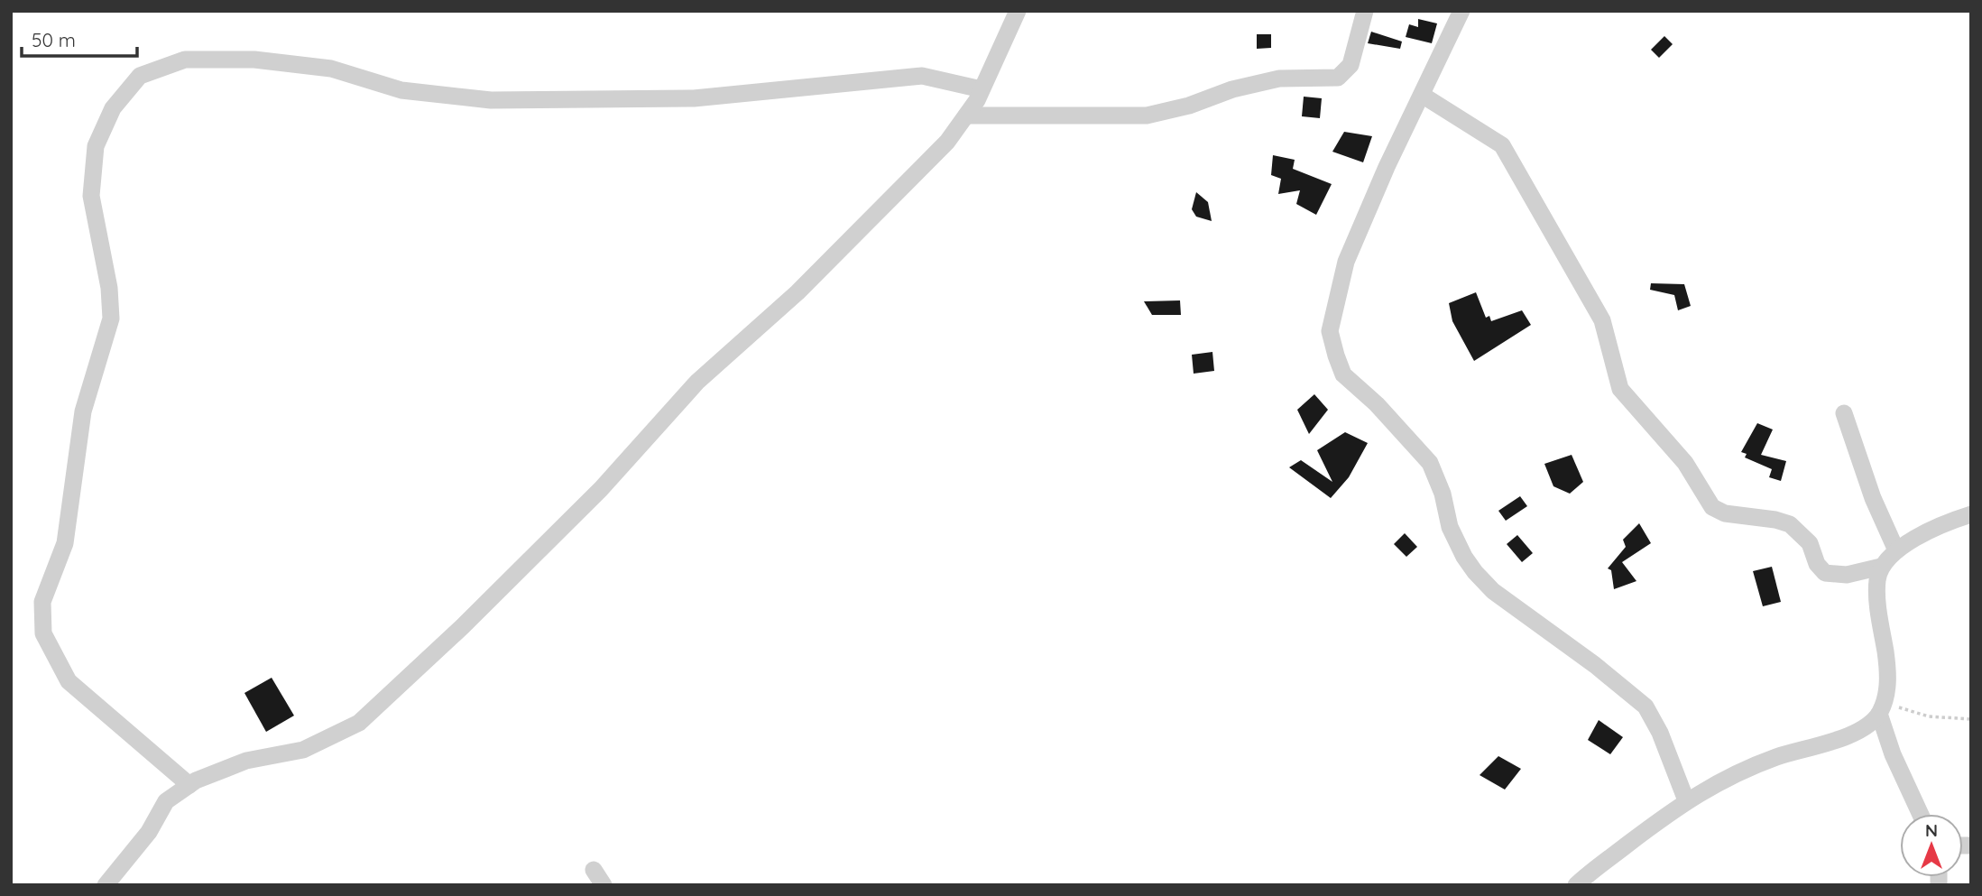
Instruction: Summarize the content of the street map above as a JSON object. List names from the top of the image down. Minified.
{"scale_bar":"50 m","north":"top"}
